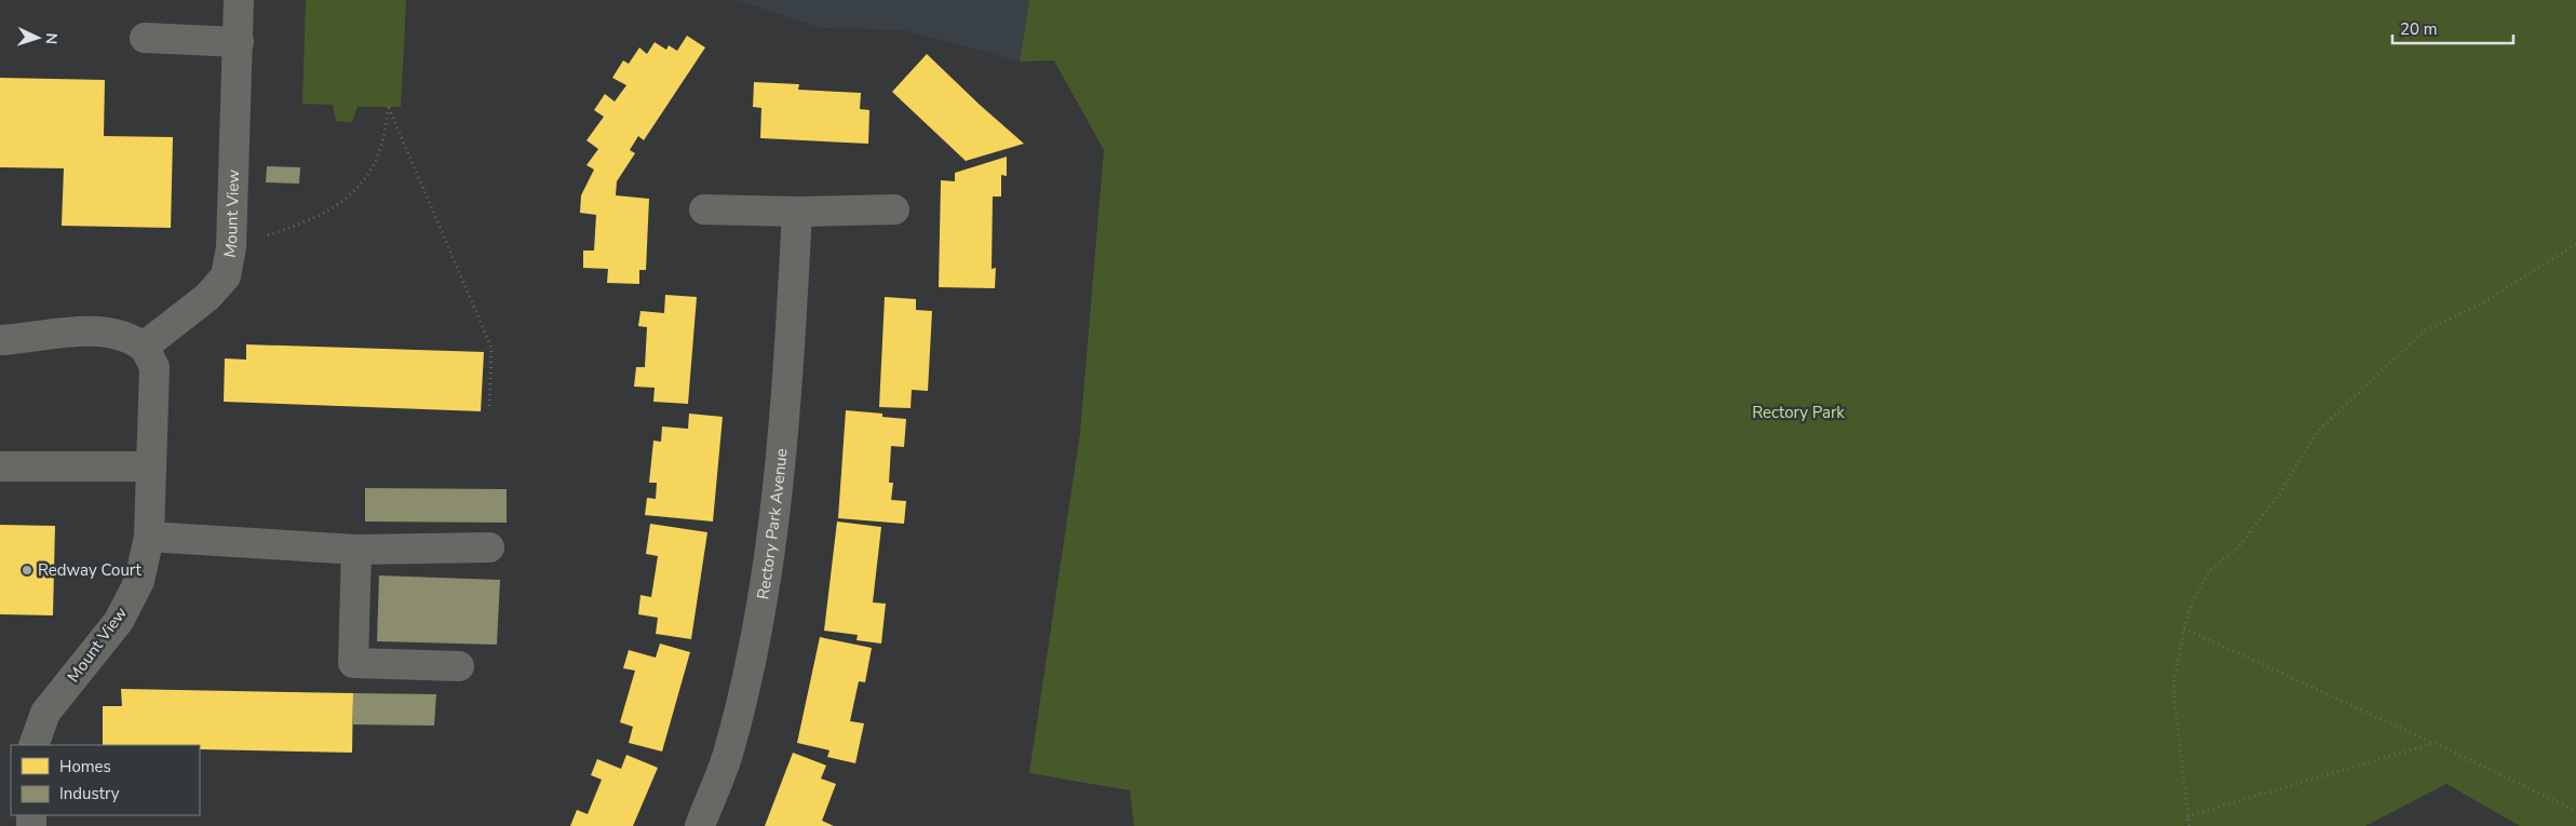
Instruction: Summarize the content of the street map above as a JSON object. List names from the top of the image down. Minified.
{"streets":{"street":["Mount View","Rectory Park Avenue"]},"parks":["Rectory Park"],"places":["Redway Court"],"legend":["Homes","Industry"],"scale_bar":"20 m","north":"right"}
